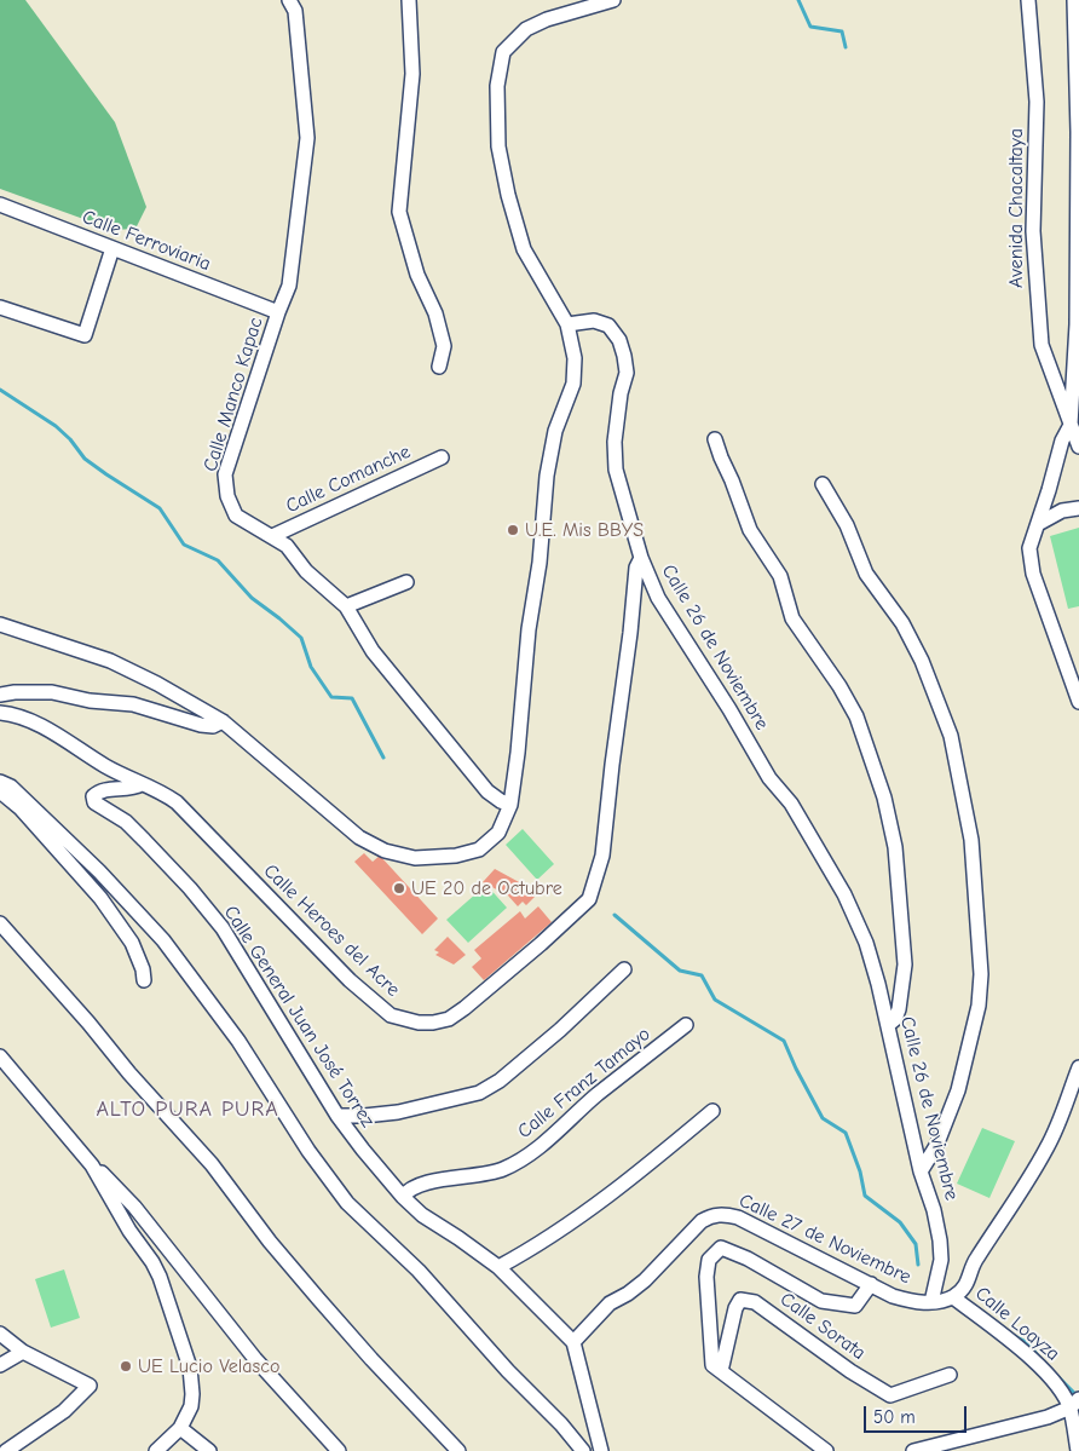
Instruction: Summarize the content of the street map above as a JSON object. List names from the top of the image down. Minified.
{"streets":{"street":["Avenida Chacaltaya","Calle Ferroviaria","Calle Manco Kapac","Calle Comanche","Calle 26 de Noviembre","Calle Heroes del Acre","Calle General Juan José Torrez","Calle Franz Tamayo","Calle 27 de Noviembre","Calle Loayza","Calle Sorata"]},"crossings":[["Calle Ferroviaria","Calle Manco Kapac"],["Calle Manco Kapac","Calle Comanche"],["Calle 26 de Noviembre","Calle Heroes del Acre"],["Calle 26 de Noviembre","Calle 27 de Noviembre"],["Calle Heroes del Acre","Calle General Juan José Torrez"],["Calle General Juan José Torrez","Calle Franz Tamayo"],["Calle General Juan José Torrez","Calle 27 de Noviembre"],["Calle 27 de Noviembre","Calle Loayza"]],"districts":["ALTO PURA PURA"],"places":["U.E. Mis BBYS","UE 20 de Octubre","UE Lucio Velasco"],"scale_bar":"50 m"}
